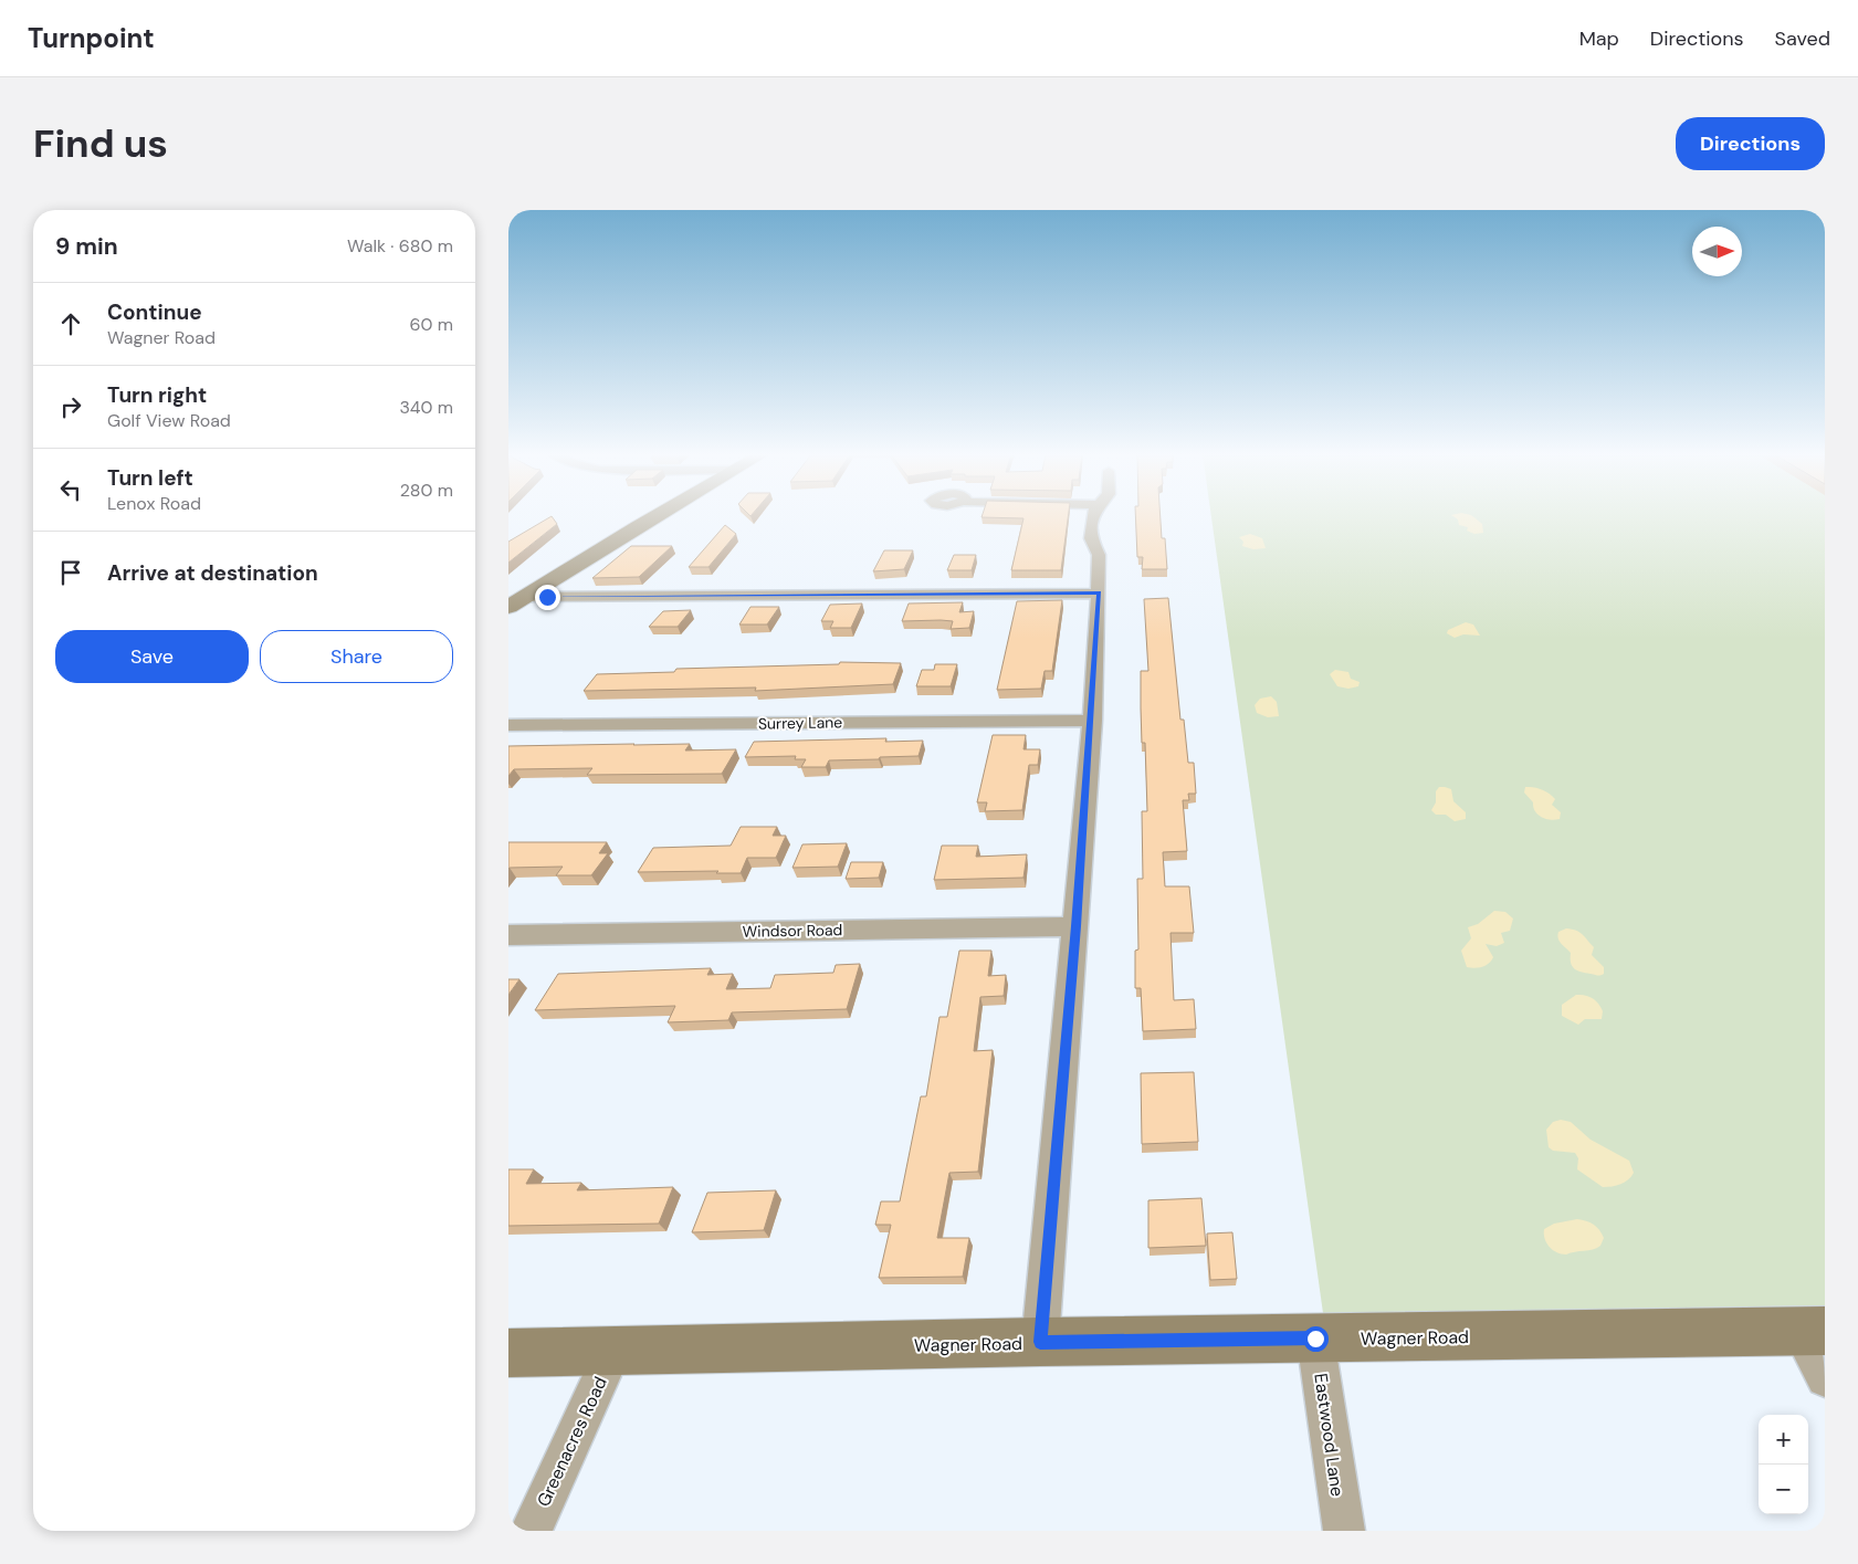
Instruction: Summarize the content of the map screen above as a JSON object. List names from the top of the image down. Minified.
{"streets":{"street":["Surrey Lane","Windsor Road","Wagner Road","Eastwood Lane","Greenacres Road"]},"crossings":[["Wagner Road","Eastwood Lane"],["Wagner Road","Greenacres Road"]],"north":"right","page":{"header":"Turnpoint","nav":["Map","Directions","Saved"],"buttons":["Directions",["Save","Share"]],"title":"Find us","heading":["9 min","Walk · 680 m"],"list":[["Continue","Wagner Road","60 m"],["Turn right","Golf View Road","340 m"],["Turn left","Lenox Road","280 m"],"Arrive at destination"],"map_buttons":["+","−"]}}
